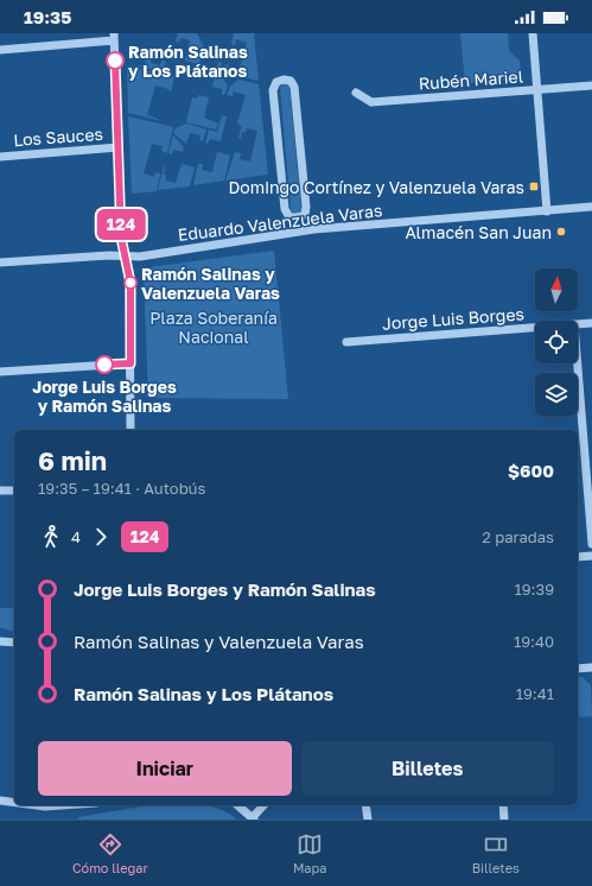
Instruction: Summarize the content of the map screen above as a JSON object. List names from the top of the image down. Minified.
{"streets":{"street":["Rubén Mariel","Los Sauces","Eduardo Valenzuela Varas","Jorge Luis Borges"]},"parks":["Plaza Soberanía Nacional"],"places":{"other":["Ramón Salinas y Los Plátanos","Almacén San Juan","Ramón Salinas y Valenzuela Varas","Jorge Luis Borges y Ramón Salinas"],"transit":["Domingo Cortínez y Valenzuela Varas"]},"lines":["bus line 124"],"north":"top","page":{"status":"19:35","on_map":"124","heading":["6 min","19:35 – 19:41 · Autobús","$600"],"legs":["4","124","2 paradas"],"list":[{"name":"Jorge Luis Borges y Ramón Salinas","value":"19:39"},{"name":"Ramón Salinas y Valenzuela Varas","value":"19:40"},{"name":"Ramón Salinas y Los Plátanos","value":"19:41"}],"buttons":["Iniciar","Billetes"],"tabs":["Cómo llegar","Mapa","Billetes"]}}
